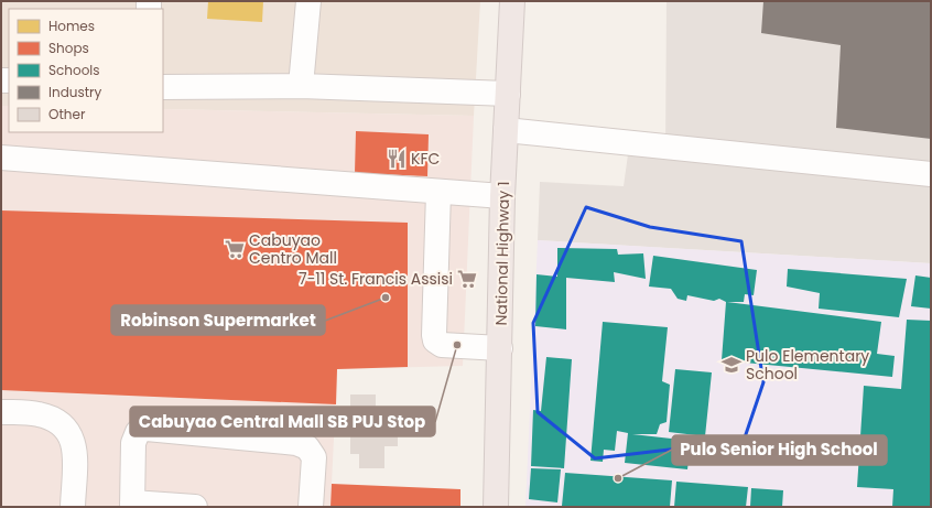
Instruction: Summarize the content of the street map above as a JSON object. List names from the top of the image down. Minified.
{"streets":{"highway":["National Highway 1"]},"places":{"restaurant":["KFC"],"supermarket":["Cabuyao Centro Mall","7-11 St. Francis Assisi"],"other":["Robinson Supermarket","Cabuyao Central Mall SB PUJ Stop","Pulo Senior High School"],"school or university":["Pulo Elementary School"]},"legend":["Homes","Shops","Schools","Industry","Other"]}
